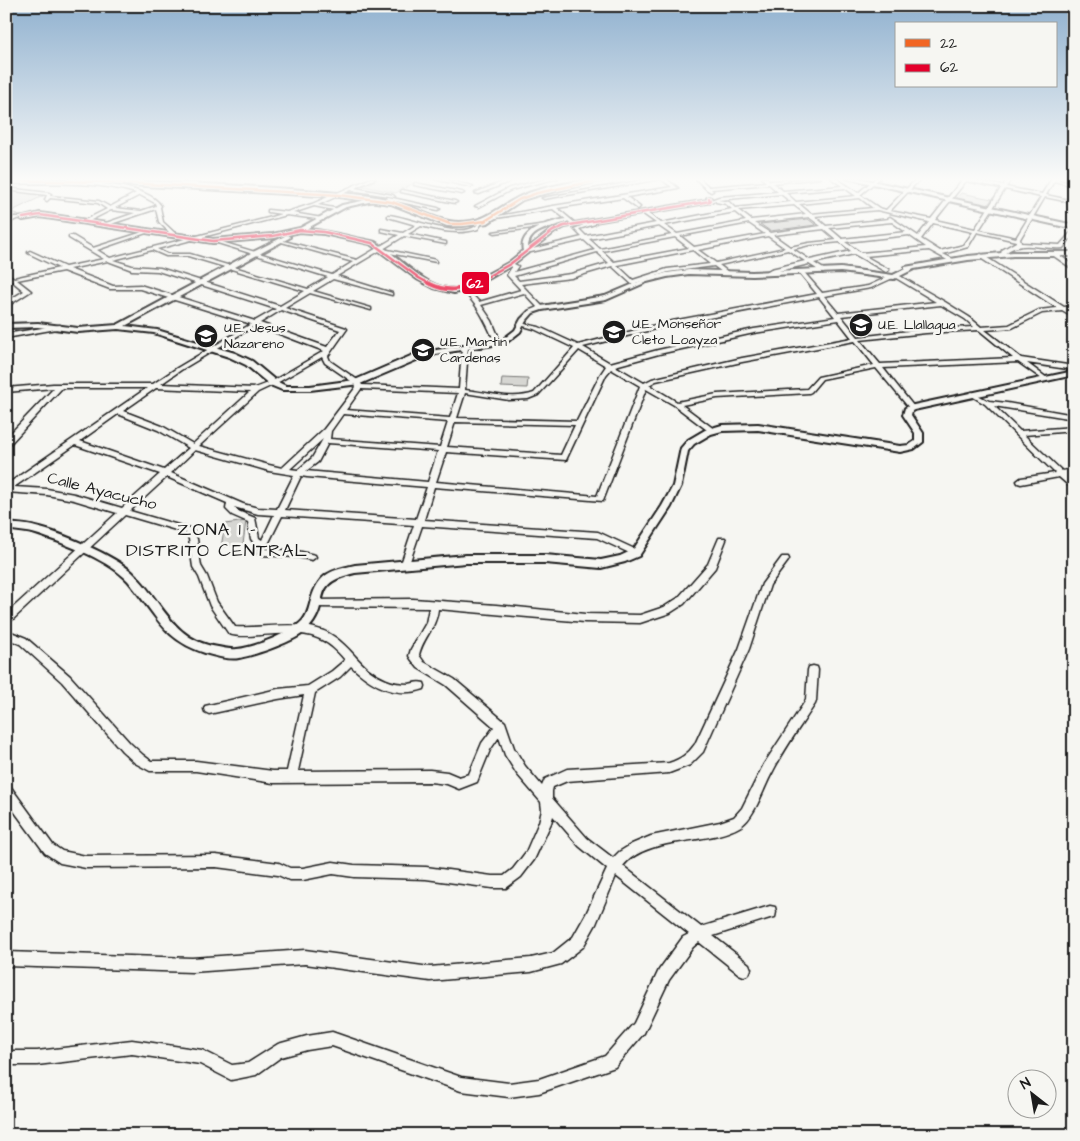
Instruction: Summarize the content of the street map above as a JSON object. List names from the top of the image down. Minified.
{"streets":{"street":["Calle Ayacucho"]},"districts":["ZONA 1 - DISTRITO CENTRAL"],"places":{"school or university":["U.E. Llallagua","U.E. Monseñor Cleto Loayza","U.E. Jesus Nazareno","U.E. Martin Cardenas"]},"lines":["transit line 62"],"legend":["22","62"],"north":"top left"}
